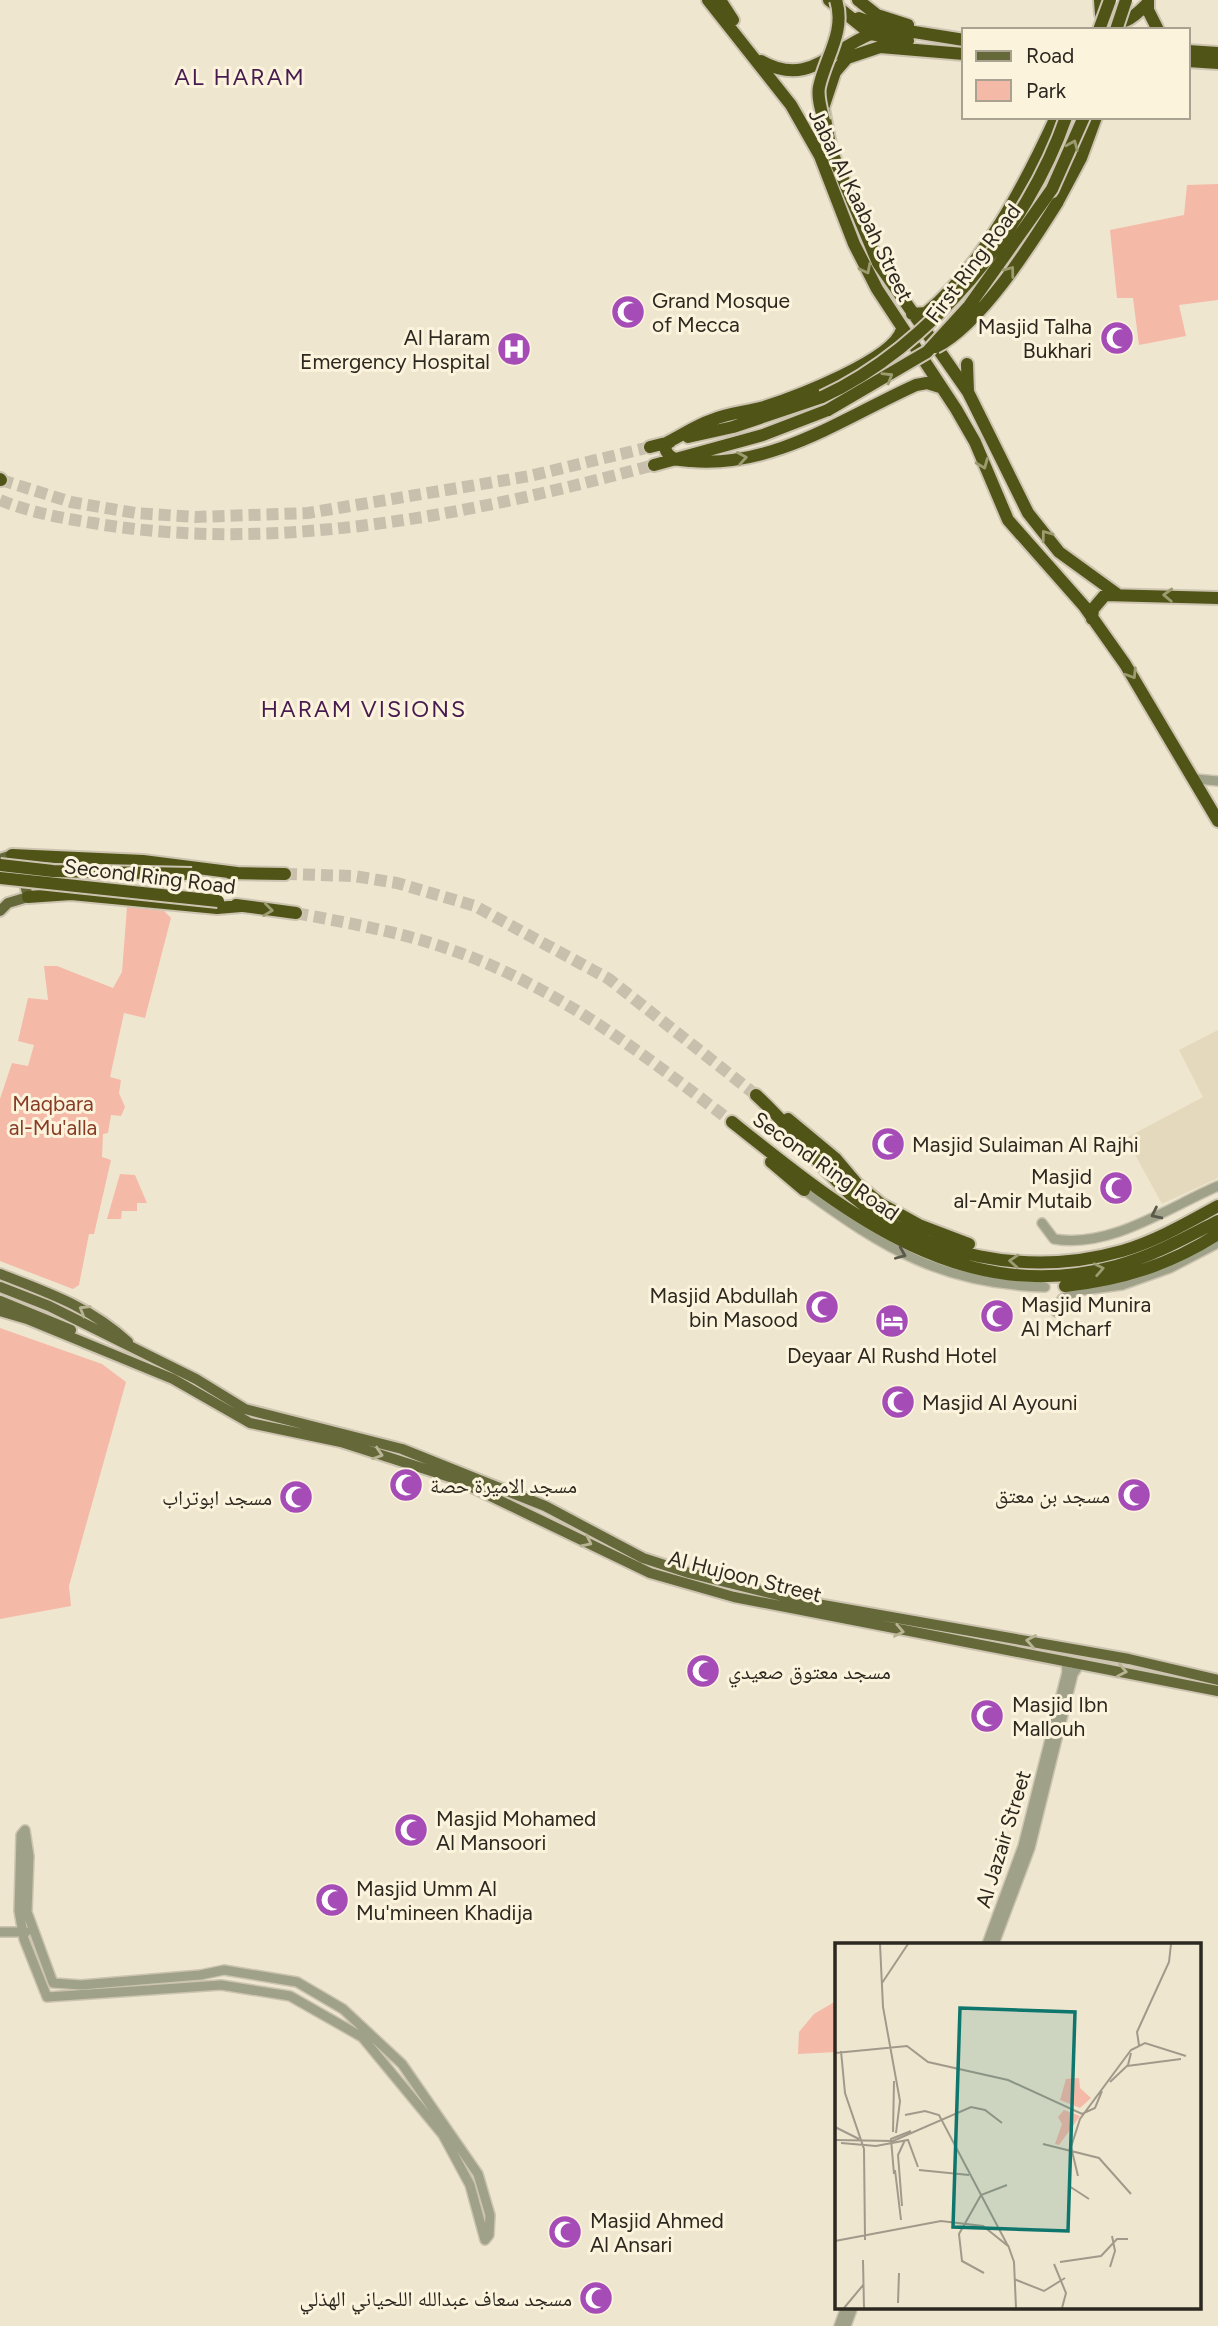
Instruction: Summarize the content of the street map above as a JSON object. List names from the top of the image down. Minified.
{"streets":{"highway":["Jabal Al Kaabah Street","First Ring Road","Second Ring Road"],"main road":["Al Hujoon Street"],"street":["Al Jazair Street"]},"crossings":[["Al Hujoon Street","Al Jazair Street"]],"districts":["AL HARAM","HARAM VISIONS"],"parks":["Maqbara al-Mu'alla"],"places":{"mosque":["Grand Mosque of Mecca","Masjid Talha Bukhari","Masjid Sulaiman Al Rajhi","Masjid al-Amir Mutaib","Masjid Abdullah bin Masood","Masjid Munira Al Mcharf","Masjid Al Ayouni","مسجد الاميرة حصة","مسجد بن معتق","مسجد ابوتراب","مسجد معتوق صعيدي","Masjid Ibn Mallouh","Masjid Mohamed Al Mansoori","Masjid Umm Al Mu'mineen Khadija","Masjid Ahmed Al Ansari","مسجد سعاف عبدالله اللحياني الهذلي"],"hospital":["Al Haram Emergency Hospital"],"hotel":["Deyaar Al Rushd Hotel"]},"legend":["Road","Park"]}
